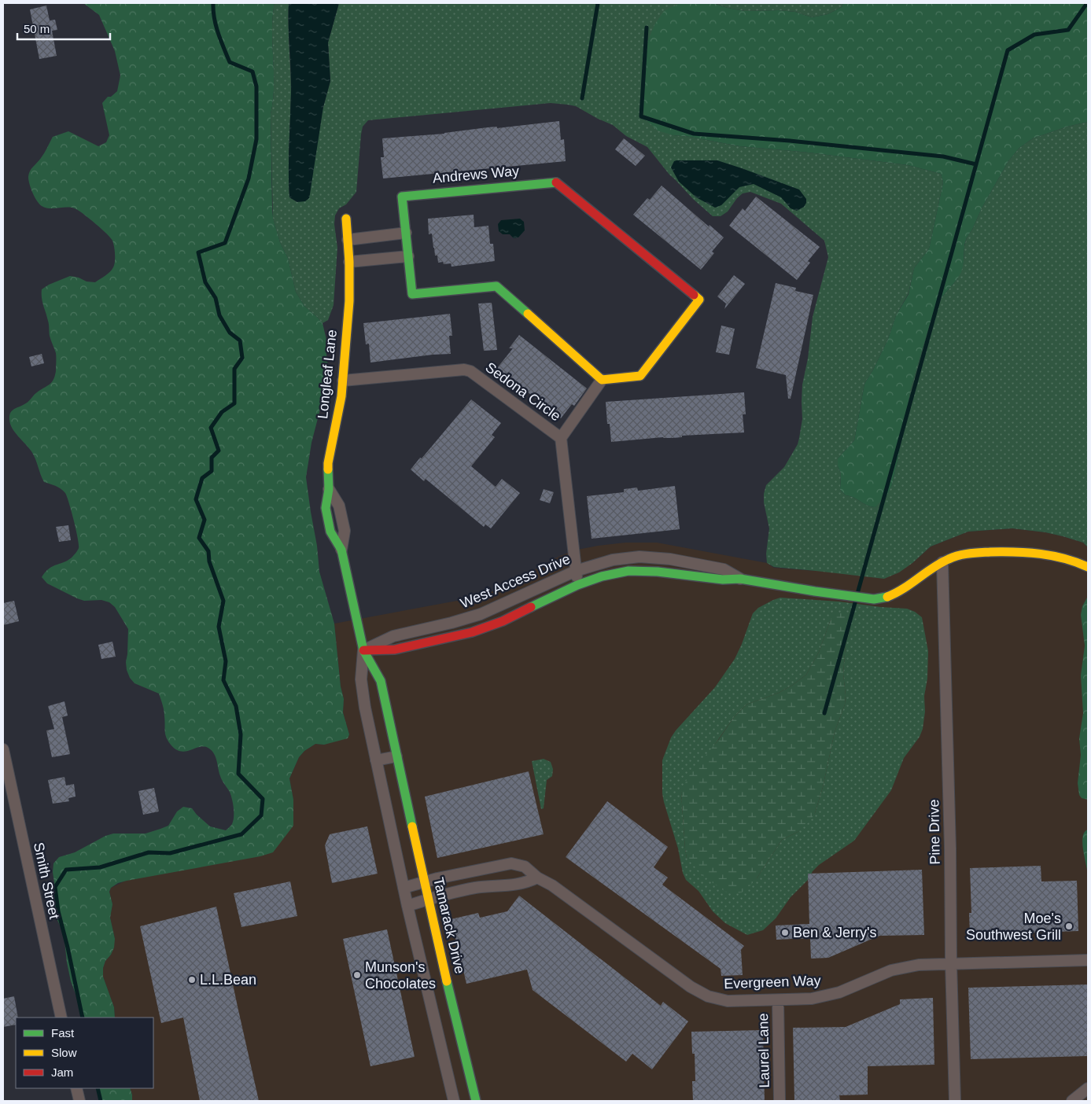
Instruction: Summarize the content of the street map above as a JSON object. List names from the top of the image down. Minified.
{"streets":{"street":["Andrews Way","Longleaf Lane","Sedona Circle","West Access Drive","Pine Drive","Smith Street","Tamarack Drive","Evergreen Way","Laurel Lane"]},"crossings":[["Longleaf Lane","Sedona Circle"],["Longleaf Lane","West Access Drive"],["Longleaf Lane","Tamarack Drive"],["Sedona Circle","West Access Drive"],["West Access Drive","Pine Drive"],["West Access Drive","Tamarack Drive"],["Pine Drive","Evergreen Way"],["Tamarack Drive","Evergreen Way"],["Evergreen Way","Laurel Lane"]],"places":["Moe's Southwest Grill","Ben & Jerry's","Munson's Chocolates","L.L.Bean"],"legend":["Fast","Slow","Jam"],"scale_bar":"50 m"}
